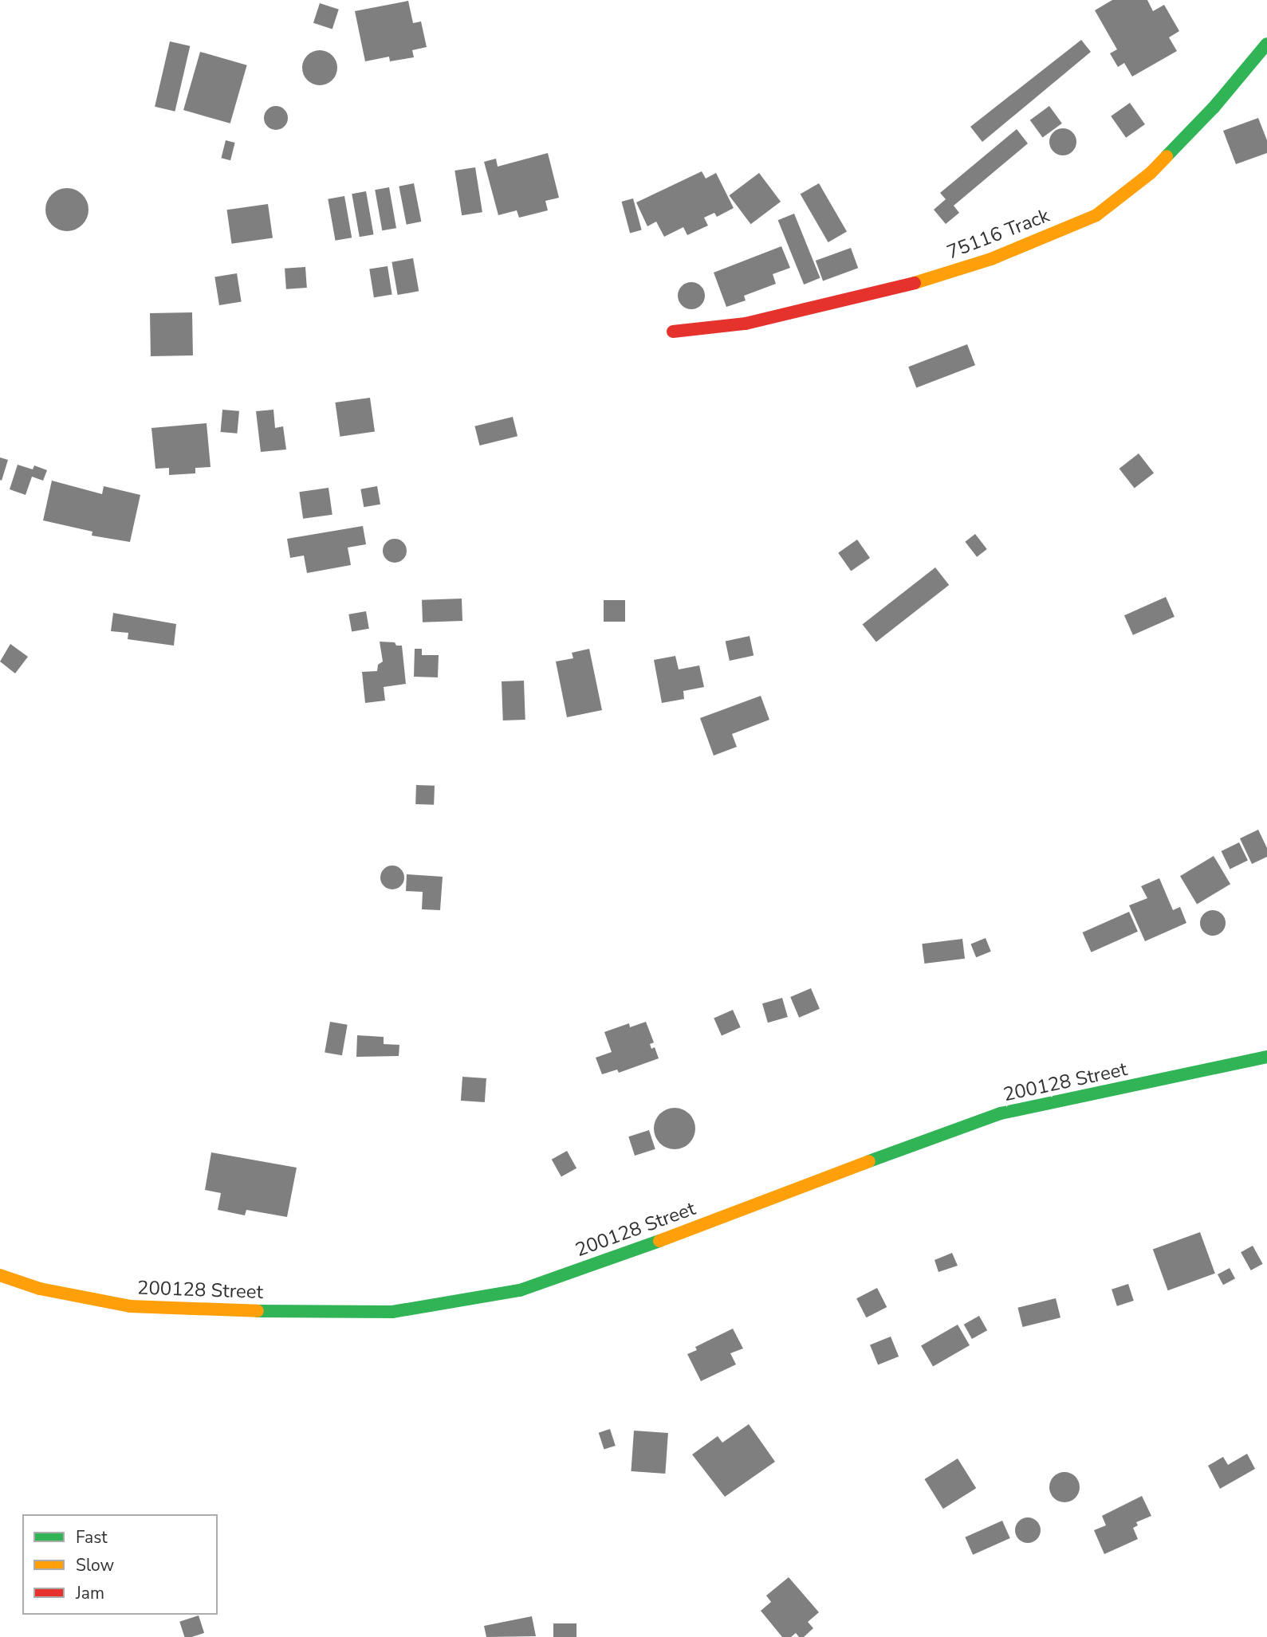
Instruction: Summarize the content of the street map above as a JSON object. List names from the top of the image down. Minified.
{"streets":{"street":["75116 Track","200128 Street"]},"legend":["Fast","Slow","Jam"]}
